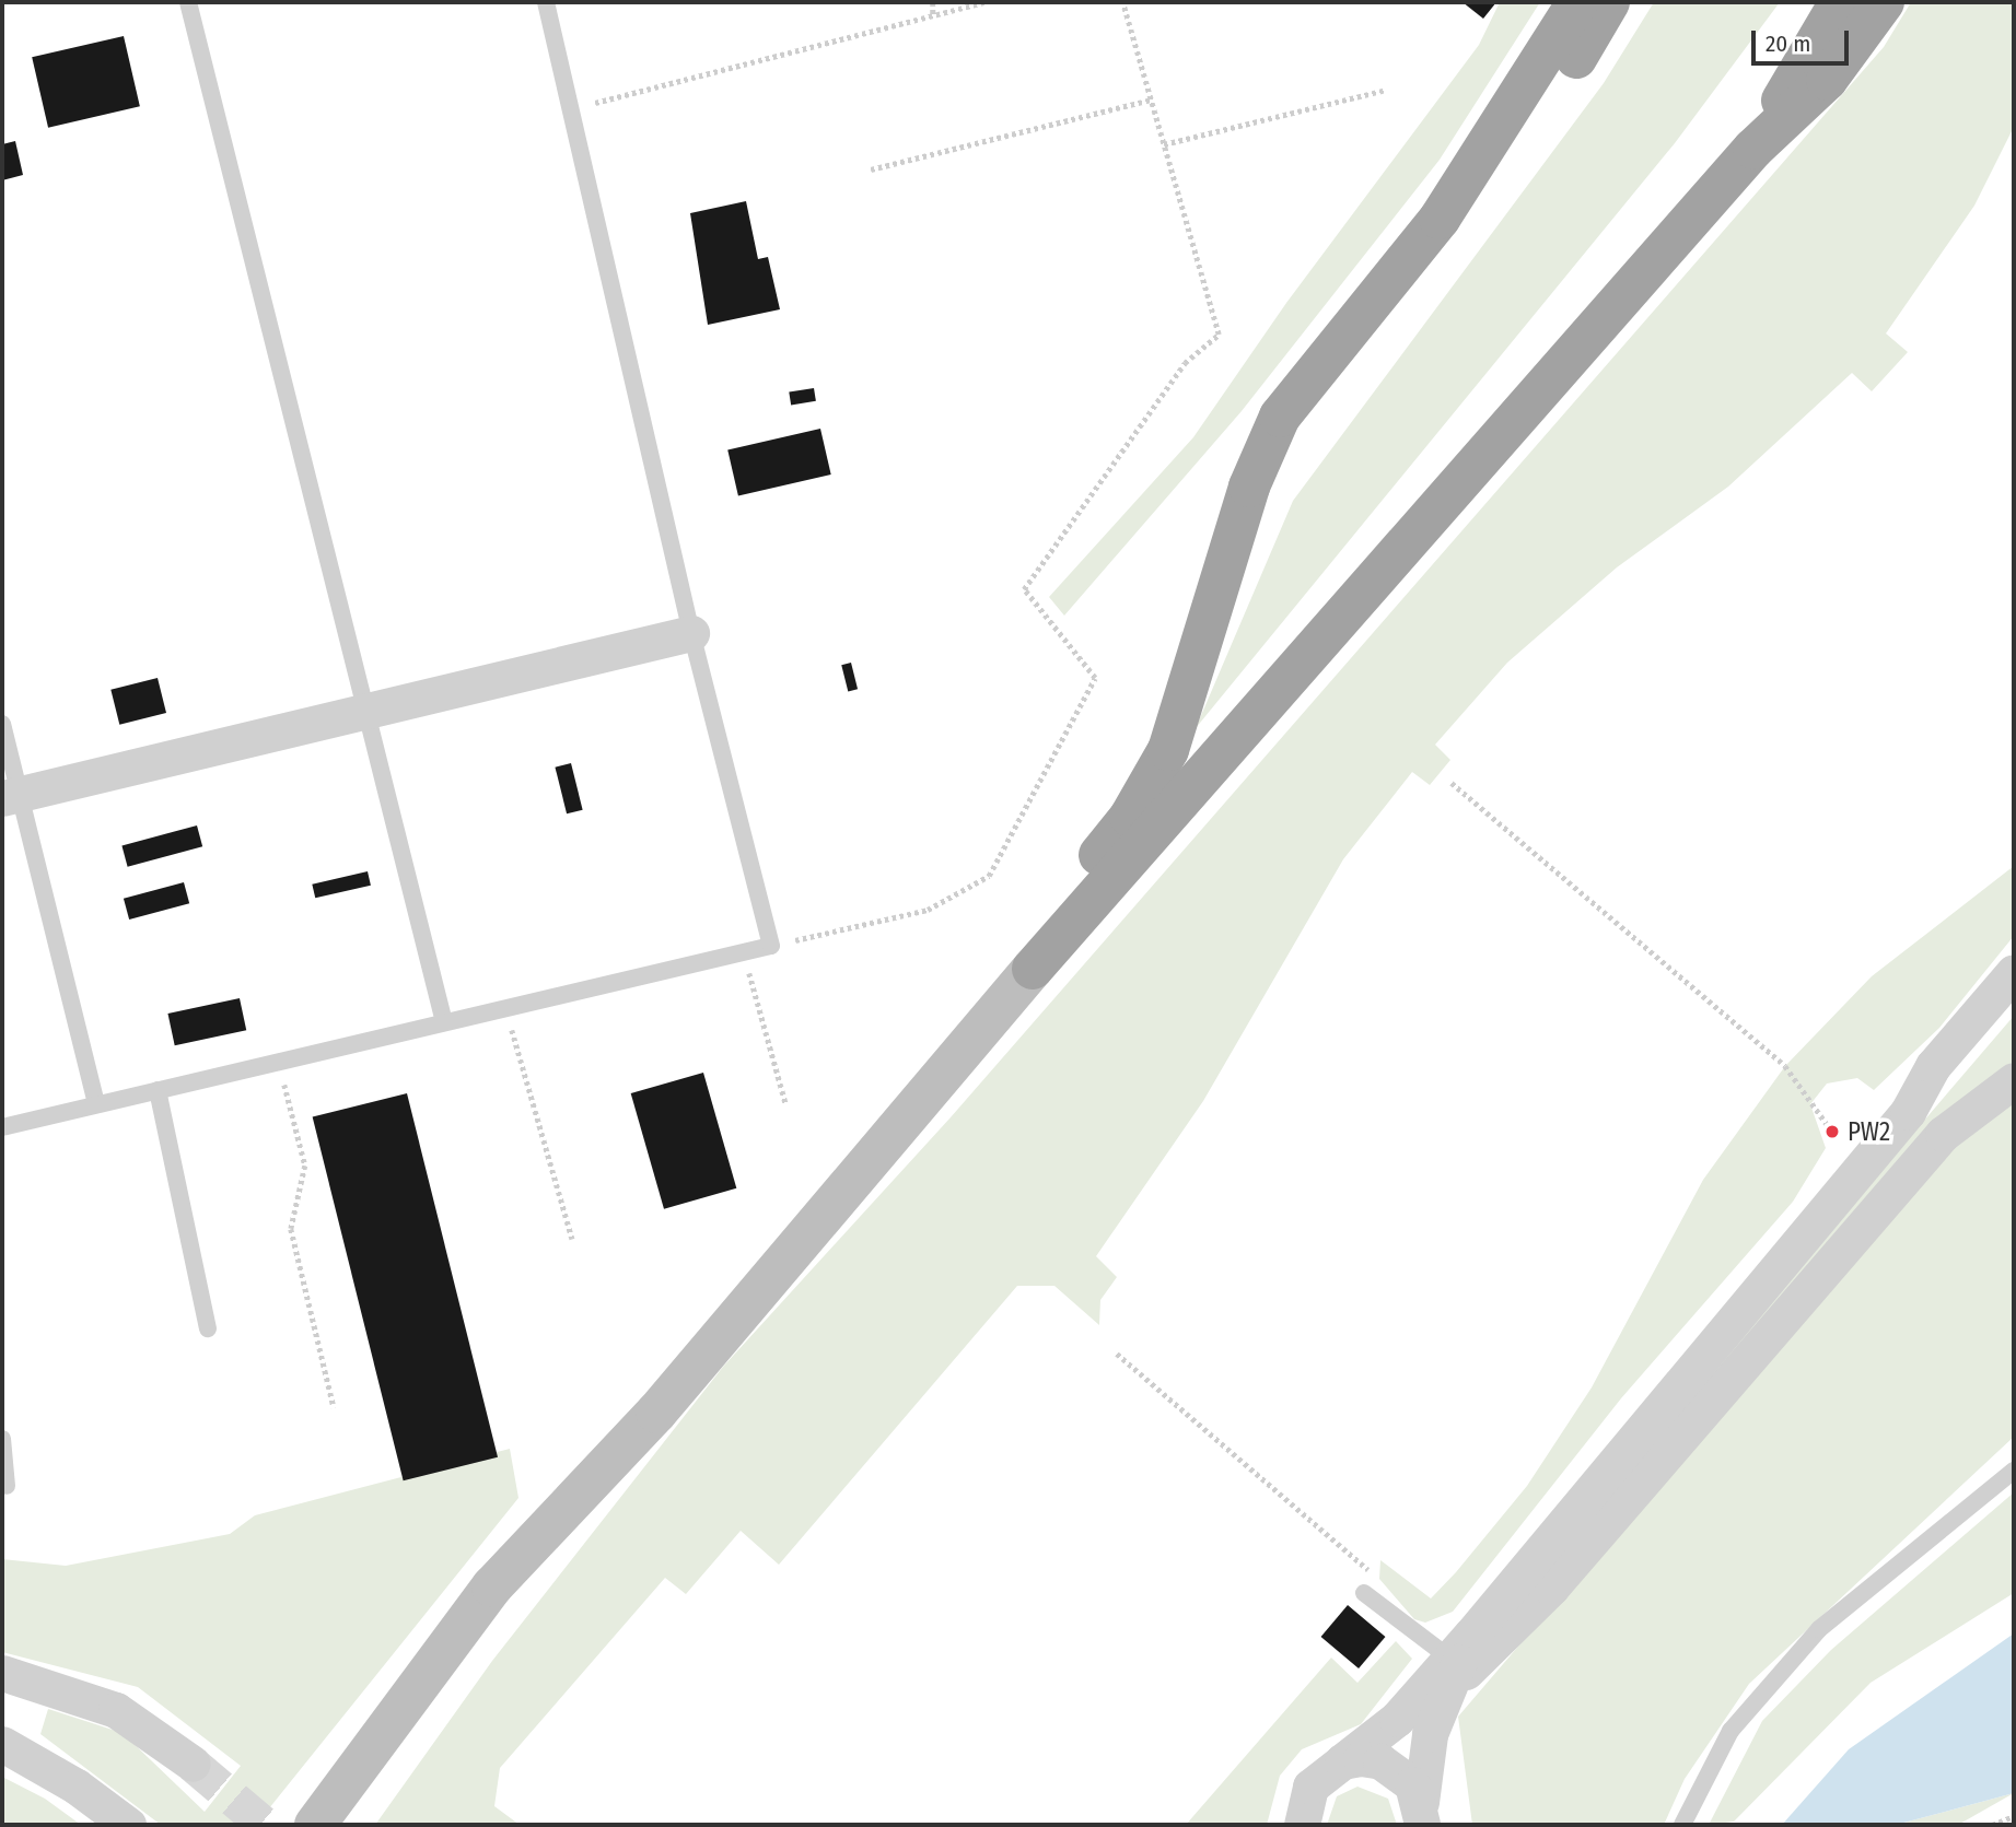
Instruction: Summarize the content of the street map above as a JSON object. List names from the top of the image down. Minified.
{"places":["PW2"],"scale_bar":"20 m"}
